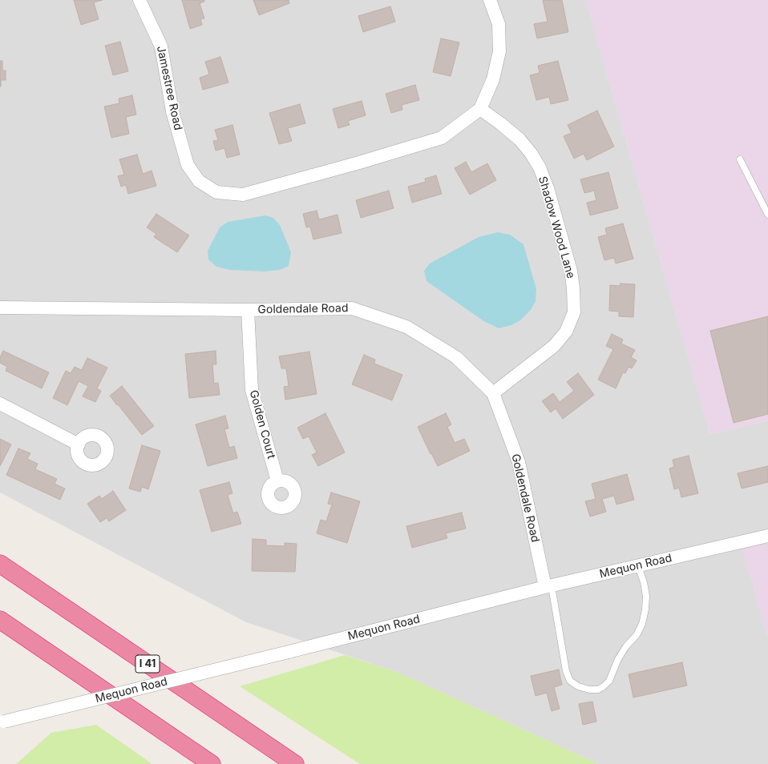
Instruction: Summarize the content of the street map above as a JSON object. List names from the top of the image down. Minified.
{"streets":{"highway":["I 41"],"street":["Jamestree Road","Shadow Wood Lane","Goldendale Road","Golden Court","Mequon Road"]},"crossings":[["Jamestree Road","Shadow Wood Lane"],["Shadow Wood Lane","Goldendale Road"],["Goldendale Road","Golden Court"],["Goldendale Road","Mequon Road"]]}
